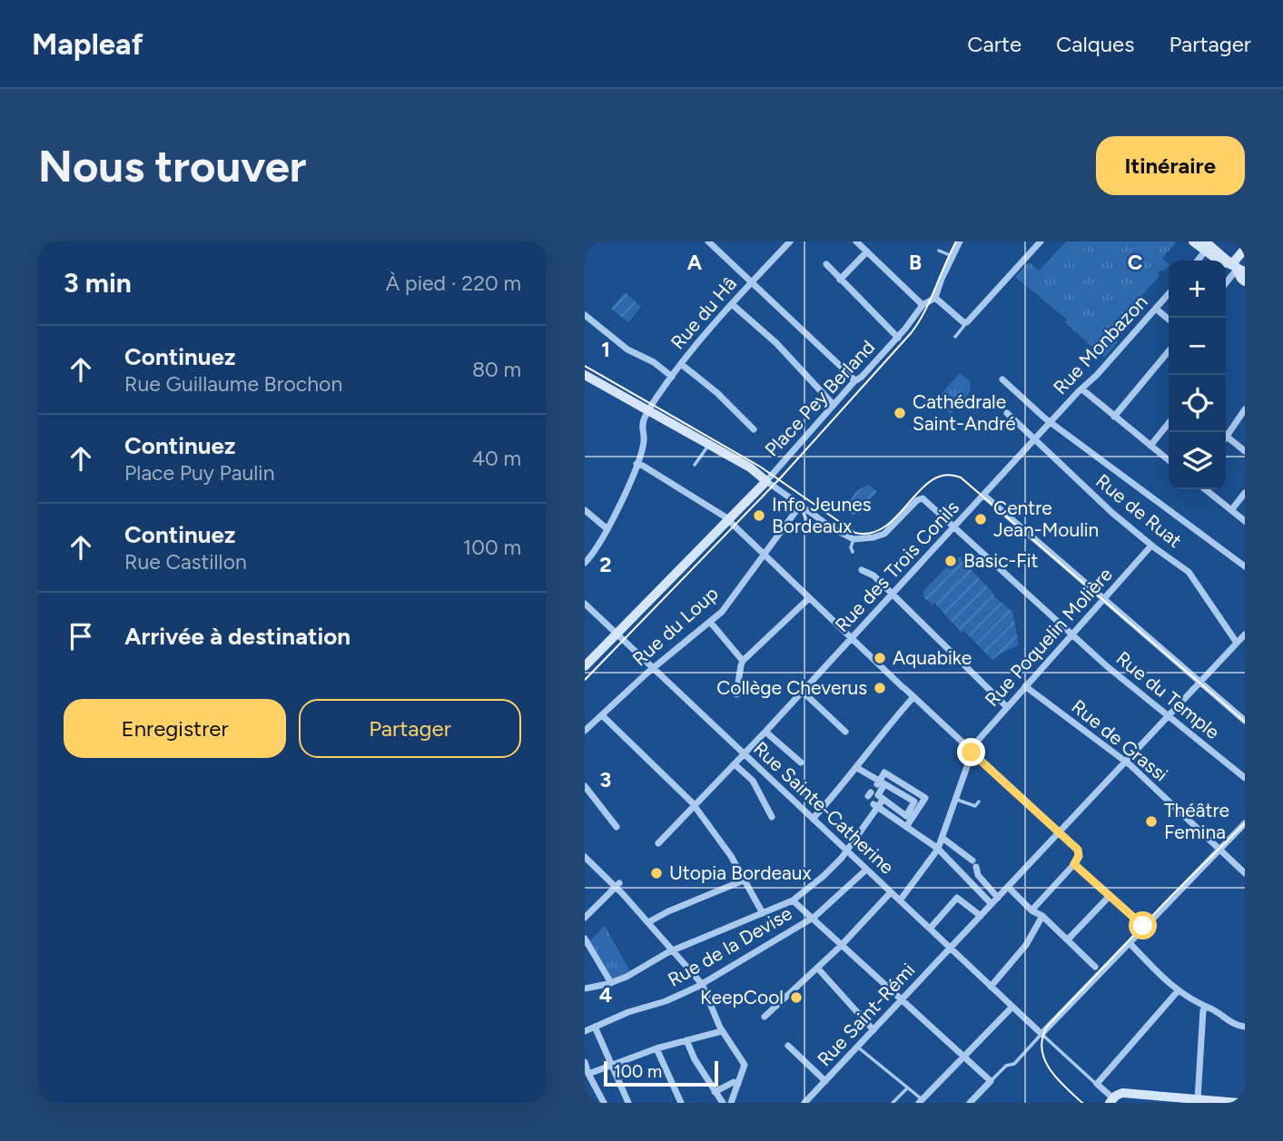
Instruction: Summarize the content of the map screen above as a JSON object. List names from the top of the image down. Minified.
{"streets":{"street":["Rue du Hâ","Rue Monbazon","Place Pey Berland","Rue de Ruat","Rue des Trois Conils","Rue du Loup","Rue Poquelin Molière","Rue du Temple","Rue de Grassi","Rue Sainte-Catherine","Rue de la Devise","Rue Saint-Rémi"]},"crossings":[["Rue Monbazon","Rue des Trois Conils"],["Place Pey Berland","Rue du Loup"],["Place Pey Berland","Rue du Temple"],["Rue de Ruat","Rue des Trois Conils"],["Rue de Ruat","Rue Poquelin Molière"],["Rue de Ruat","Rue Saint-Rémi"],["Rue des Trois Conils","Rue du Temple"],["Rue des Trois Conils","Rue Sainte-Catherine"],["Rue du Loup","Rue Sainte-Catherine"],["Rue Poquelin Molière","Rue du Temple"],["Rue Poquelin Molière","Rue de Grassi"],["Rue Poquelin Molière","Rue Sainte-Catherine"],["Rue du Temple","Rue Saint-Rémi"],["Rue de Grassi","Rue Saint-Rémi"],["Rue Sainte-Catherine","Rue de la Devise"],["Rue Sainte-Catherine","Rue Saint-Rémi"]],"places":["Cathédrale Saint-André","Info Jeunes Bordeaux","Centre Jean-Moulin","Basic-Fit","Aquabike","Collège Cheverus","Théâtre Femina","Utopia Bordeaux","KeepCool"],"scale_bar":"100 m","page":{"header":"Mapleaf","nav":["Carte","Calques","Partager"],"buttons":["Itinéraire",["Enregistrer","Partager"]],"title":"Nous trouver","heading":["3 min","À pied · 220 m"],"map_buttons":["+","−"],"list":[["Continuez","Rue Guillaume Brochon","80 m"],["Continuez","Place Puy Paulin","40 m"],["Continuez","Rue Castillon","100 m"],"Arrivée à destination"],"scale":"100 m"},"grid":{"columns":["A","B","C"],"rows":["1","2","3","4"]}}
